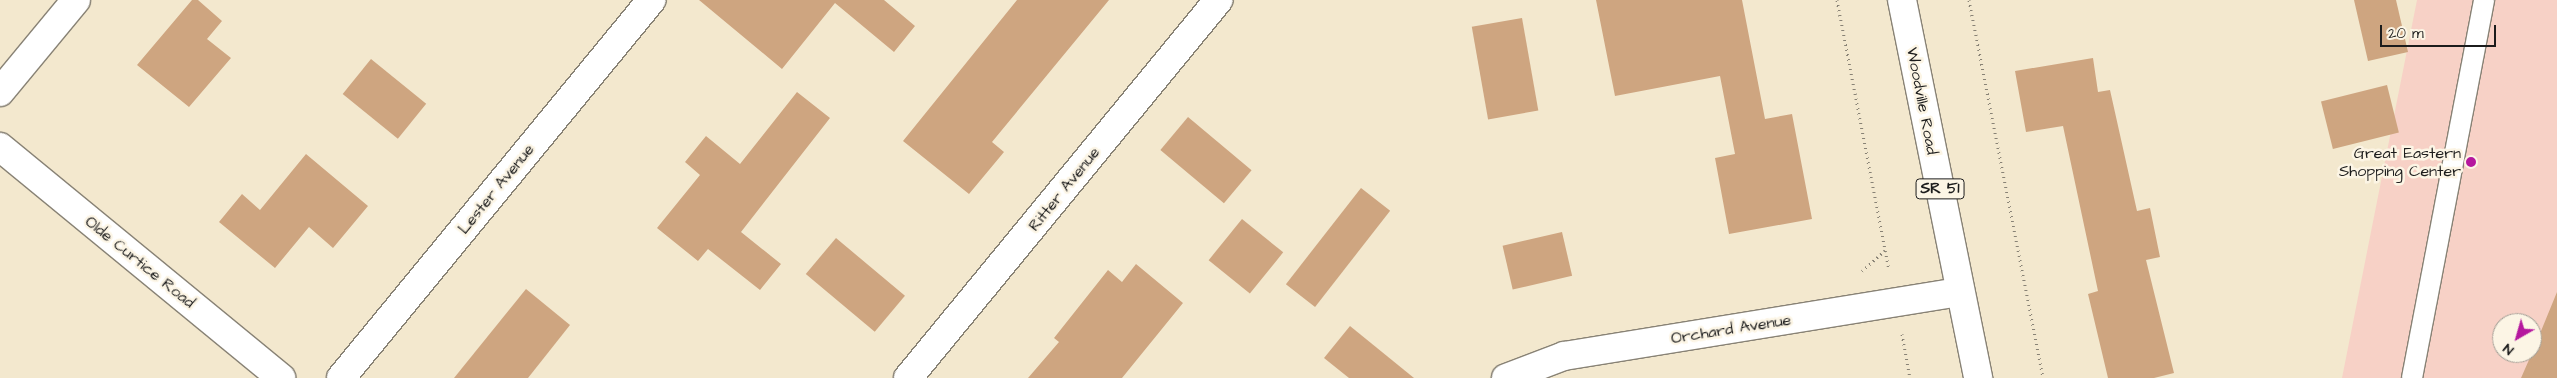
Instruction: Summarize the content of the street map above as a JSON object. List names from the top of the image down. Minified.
{"streets":{"street":["Woodville Road","Lester Avenue","Ritter Avenue","SR 51","Olde Curtice Road","Orchard Avenue"]},"crossings":[["Woodville Road","Orchard Avenue"]],"places":["Great Eastern Shopping Center"],"scale_bar":"20 m","north":"bottom left"}
